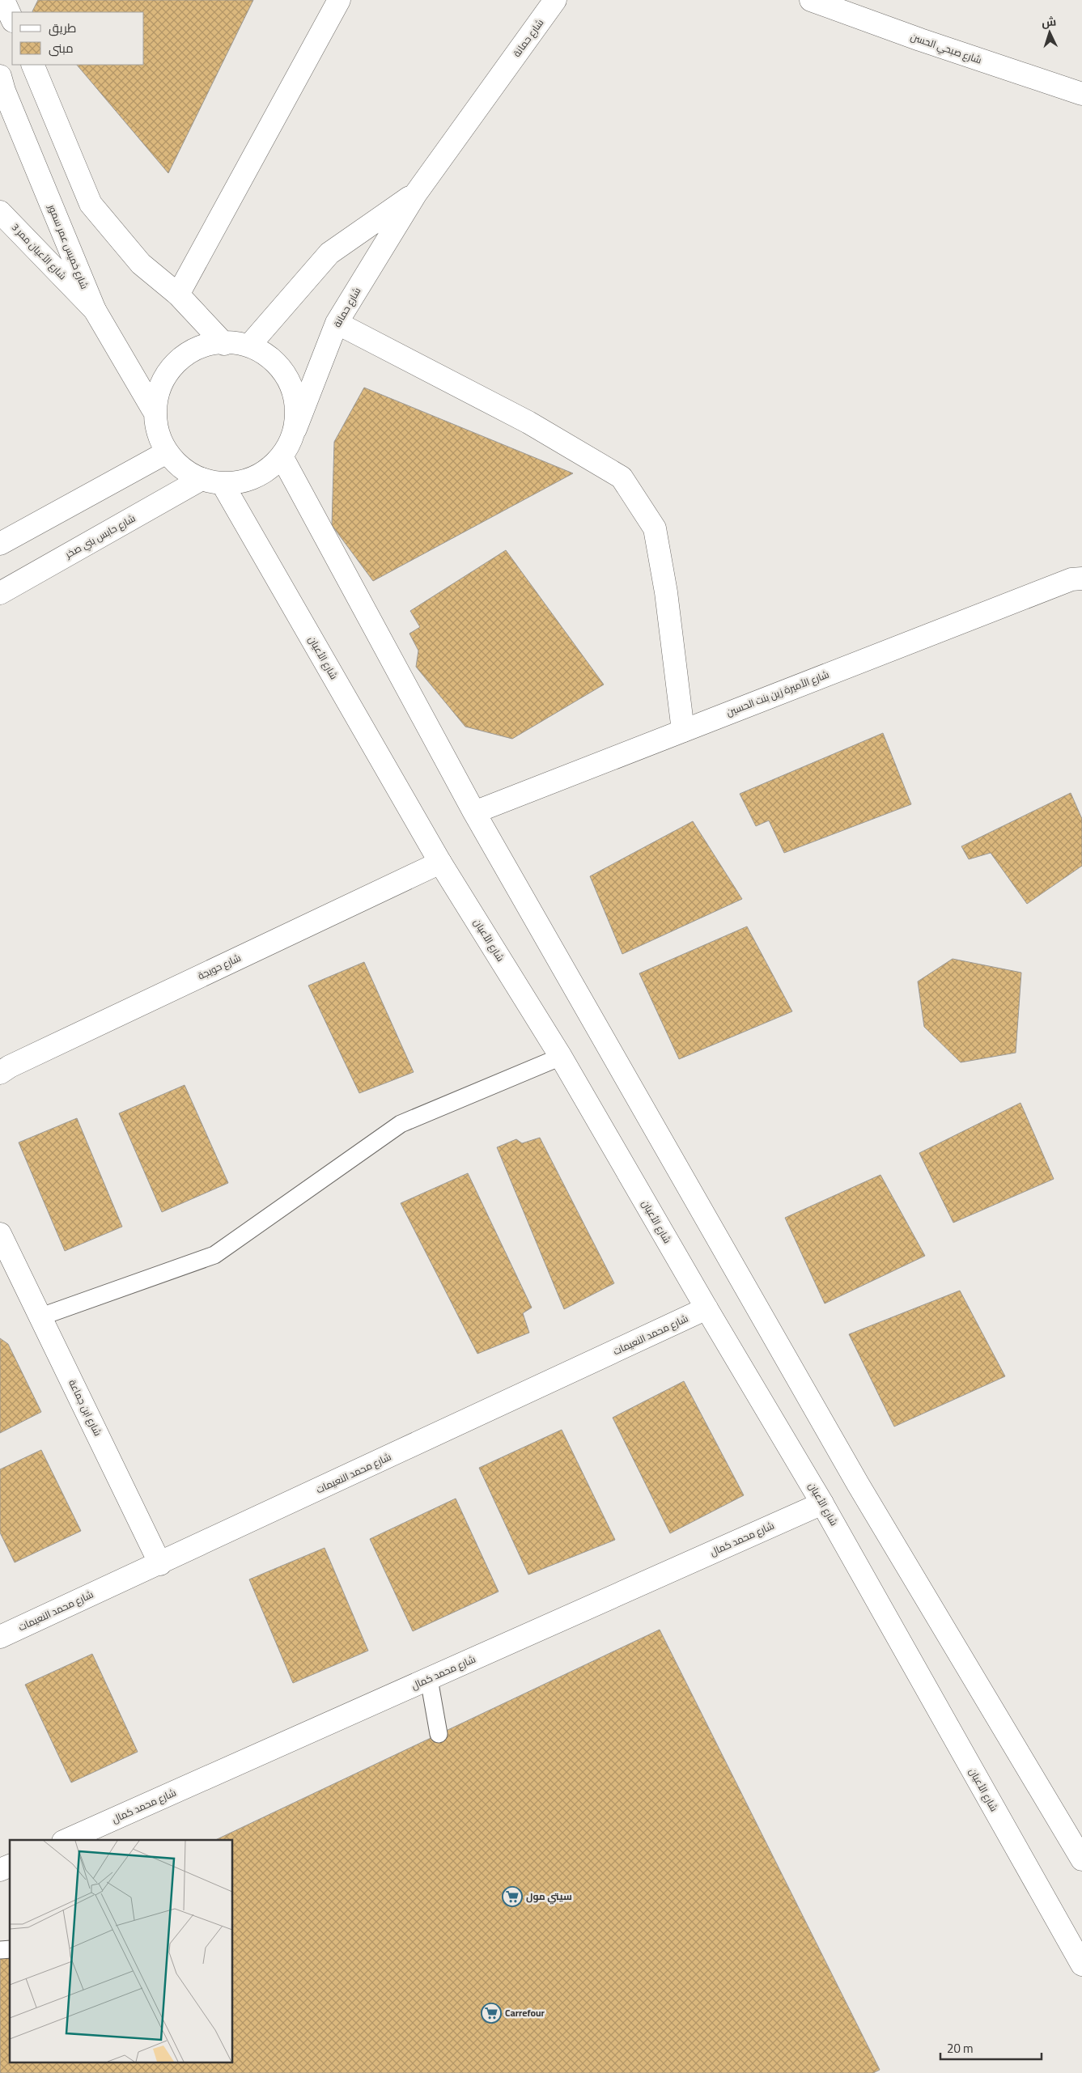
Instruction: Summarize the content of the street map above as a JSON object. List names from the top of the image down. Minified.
{"streets":{"street":["شارع حمانة","شارع صبحي الحسن","شارع خميس عمر سمور","شارع الأعيان ممر 3","شارع حابس بني صخر","شارع الأعيان","شارع الأميرة زين بنت الحسين","شارع حويجة","شارع محمد النعيمات","شارع ابن جماعة","شارع محمد كمال"]},"crossings":[["شارع حمانة","شارع خميس عمر سمور"],["شارع حمانة","شارع حابس بني صخر"],["شارع حمانة","شارع الأعيان"],["شارع خميس عمر سمور","شارع الأعيان ممر 3"],["شارع خميس عمر سمور","شارع حابس بني صخر"],["شارع خميس عمر سمور","شارع الأعيان"],["شارع حابس بني صخر","شارع الأعيان"],["شارع الأعيان","شارع حويجة"],["شارع الأعيان","شارع محمد النعيمات"],["شارع الأعيان","شارع محمد كمال"],["شارع محمد النعيمات","شارع ابن جماعة"]],"places":{"supermarket":["سيتي مول","Carrefour"]},"legend":["طريق","مبنى"],"scale_bar":"20 m","north":"top"}
